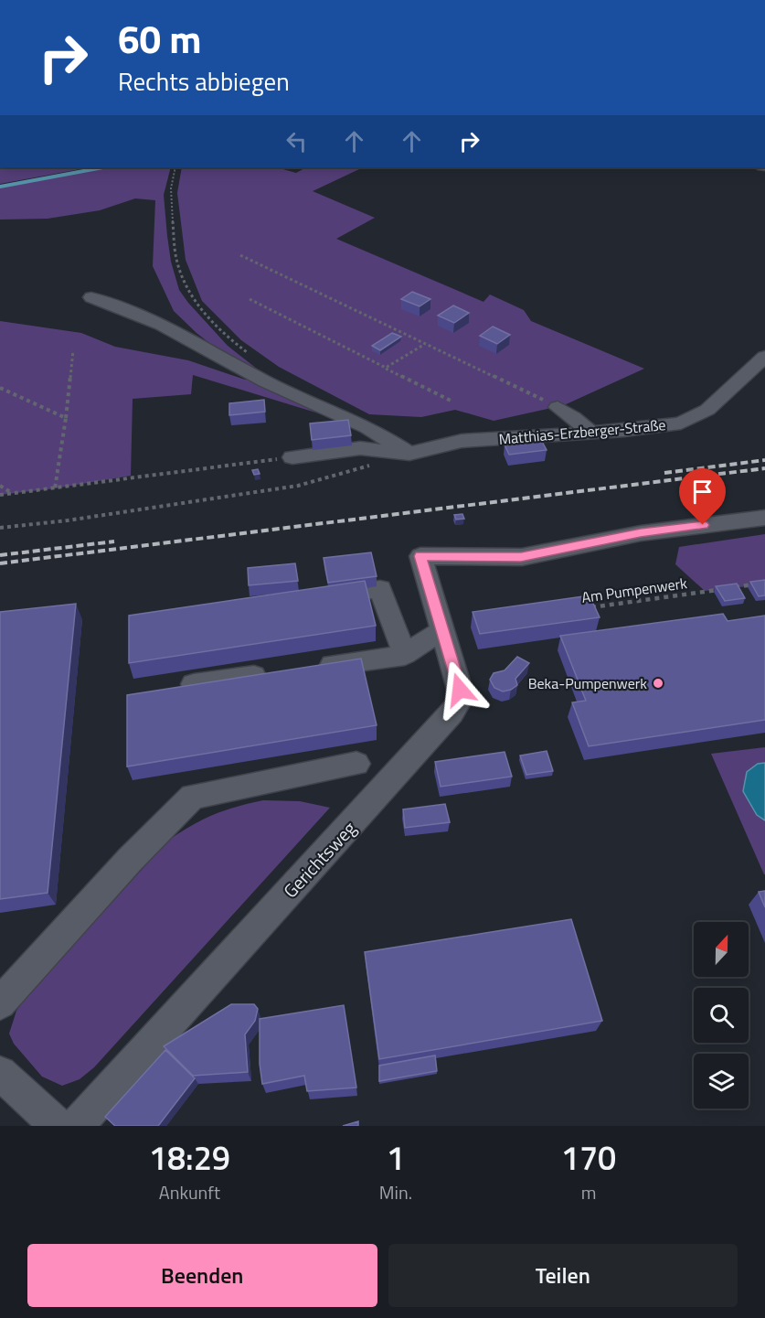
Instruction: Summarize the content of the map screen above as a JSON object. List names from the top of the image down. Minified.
{"streets":{"street":["Matthias-Erzberger-Straße","Gerichtsweg"],"path":["Am Pumpenwerk"]},"places":["Beka-Pumpenwerk"],"north":"top","page":{"turn":["60 m","Rechts abbiegen"],"eta":["18:29","Ankunft","1","Min.","170","m"],"buttons":["Beenden","Teilen"]}}
